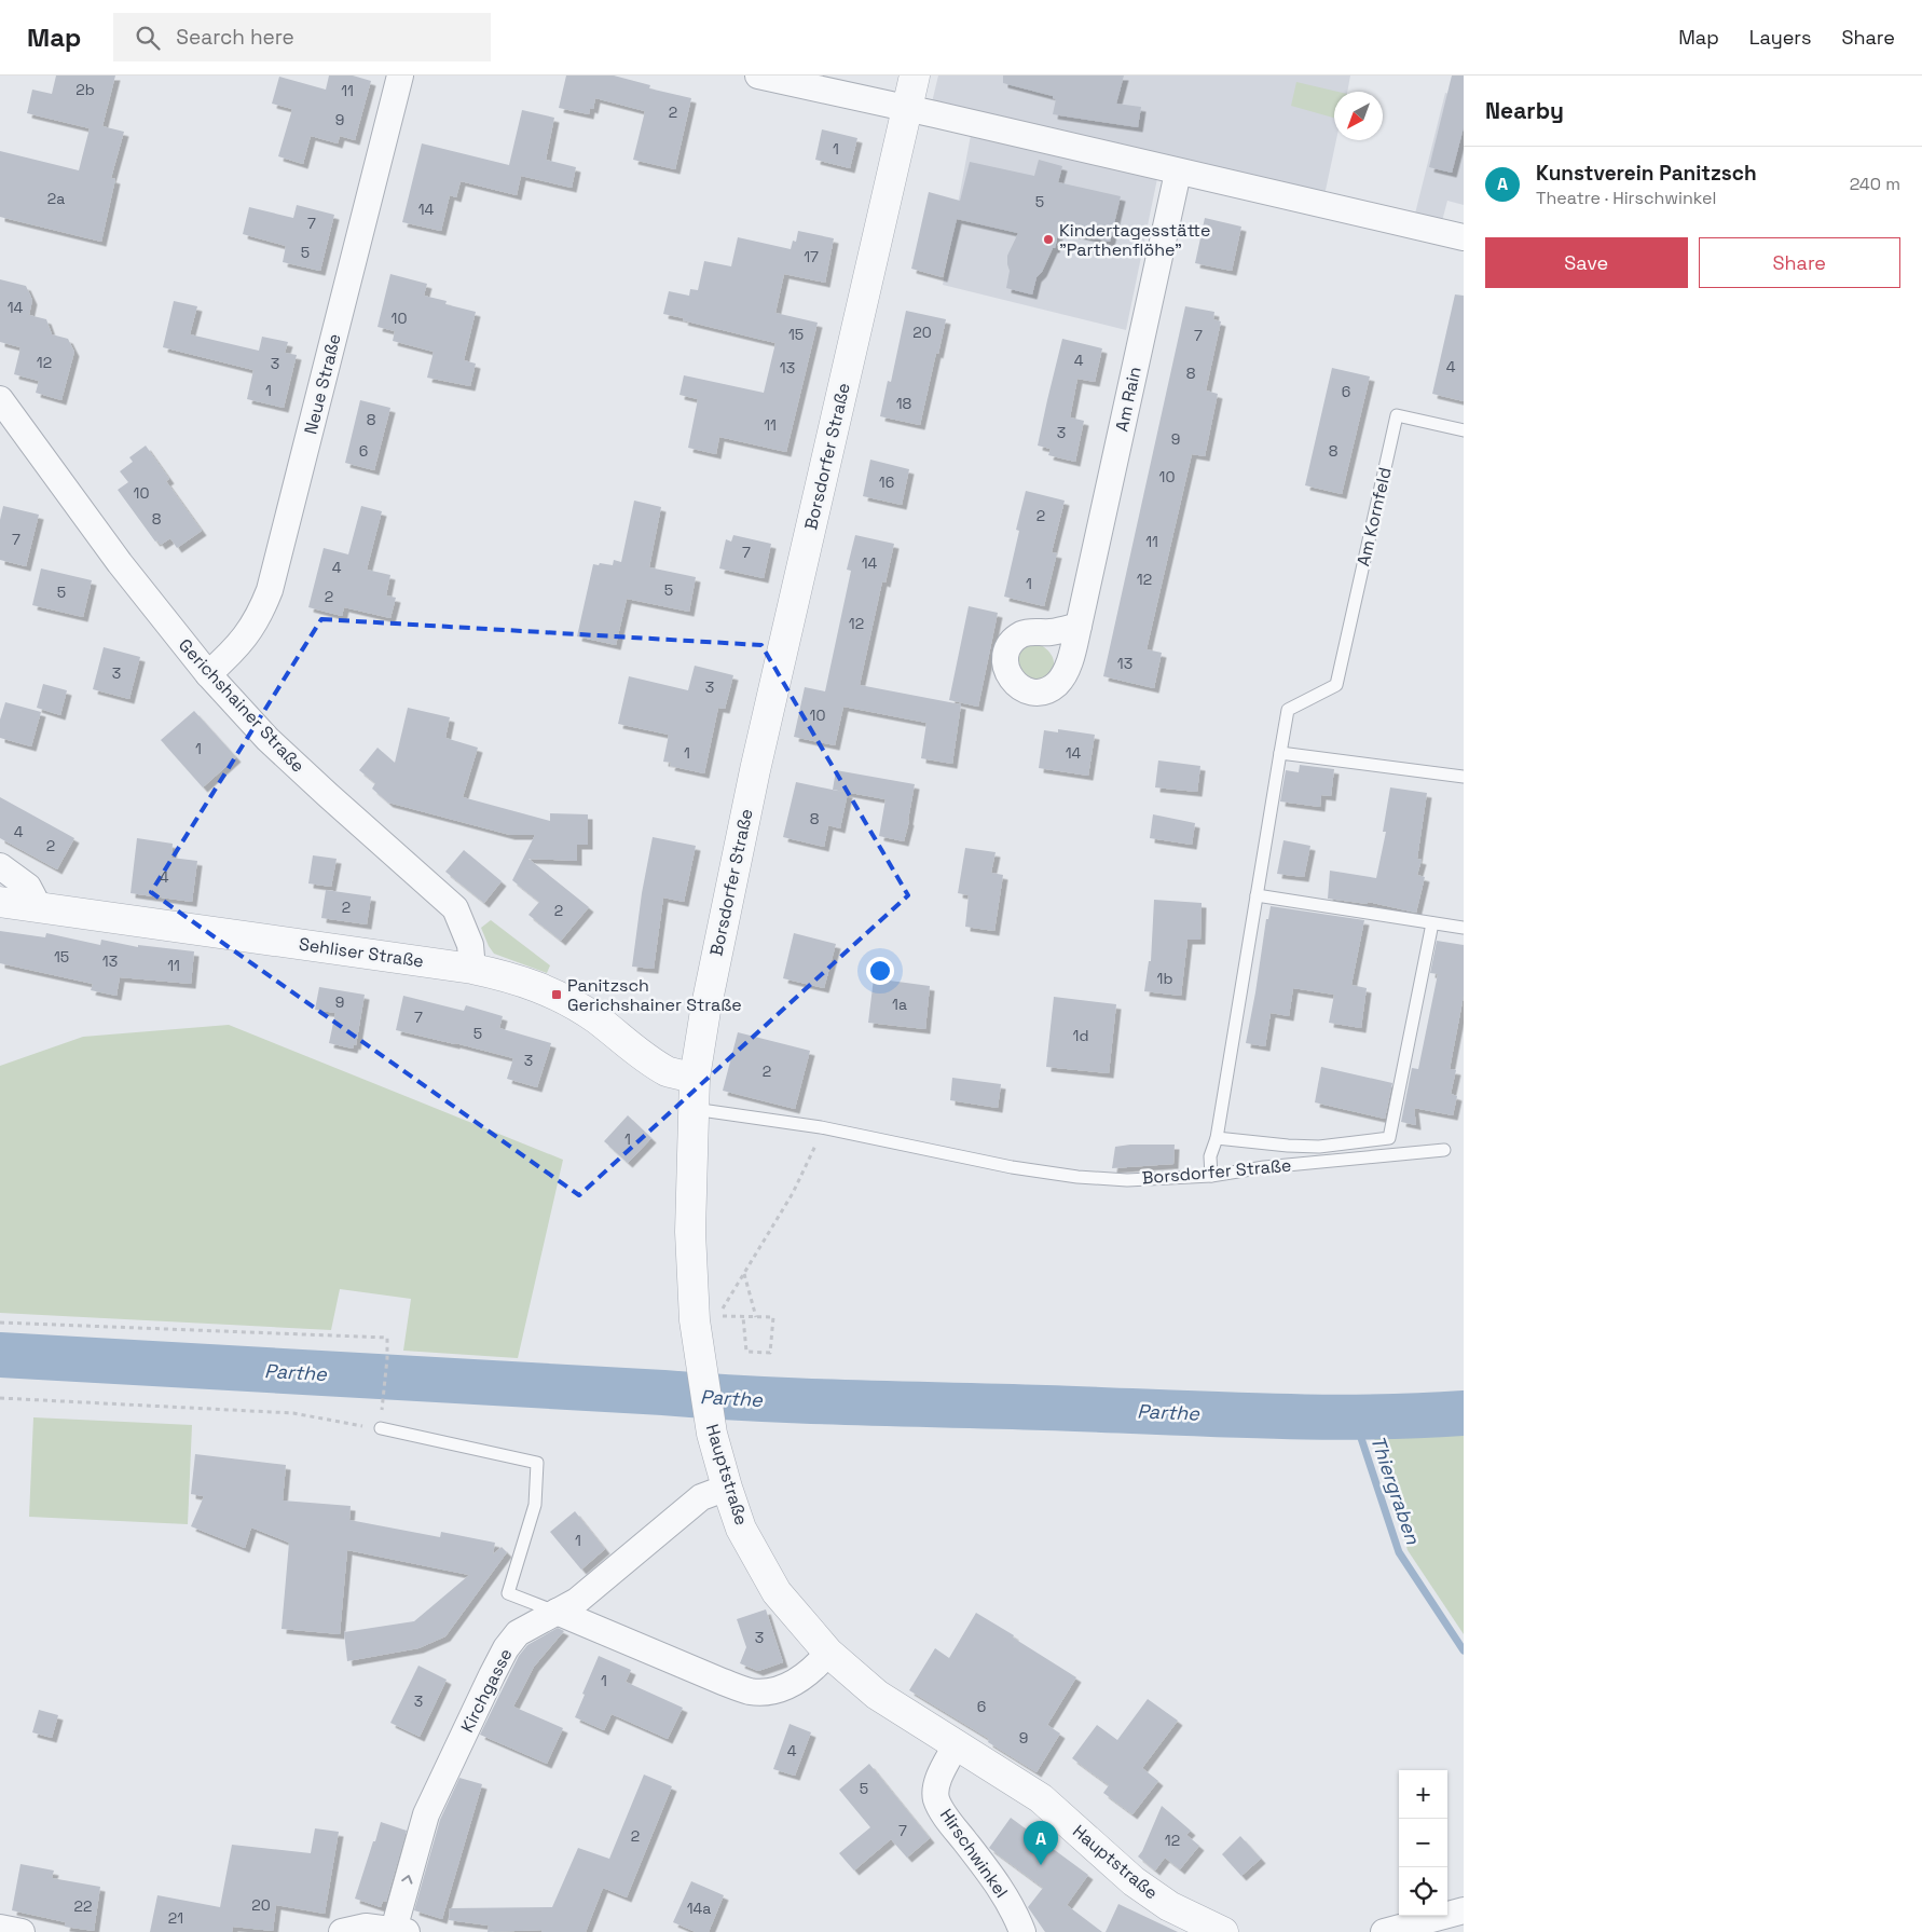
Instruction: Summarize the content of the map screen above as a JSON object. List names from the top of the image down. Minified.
{"streets":{"street":["Neue Straße","Am Rain","Borsdorfer Straße","Gerichshainer Straße","Sehliser Straße","Hauptstraße","Kirchgasse","Hirschwinkel"],"lane":["Am Kornfeld"]},"crossings":[["Neue Straße","Gerichshainer Straße"],["Borsdorfer Straße","Sehliser Straße"],["Borsdorfer Straße","Hauptstraße"],["Gerichshainer Straße","Sehliser Straße"],["Hauptstraße","Kirchgasse"],["Hauptstraße","Hirschwinkel"]],"one_way":["Kirchgasse"],"water":["Parthe","Thiergraben"],"places":{"other":["Kindertagesstätte \"Parthenflöhe\""],"transit":["Panitzsch Gerichshainer Straße"]},"house_numbers":["2b","11","2","9","1","2a","5","14","7","5","17","14","10","20","15","7","4","12","3","4","13","8","1","6","18","8","11","3","9","6","8","10","16","10","2","8","7","11","7","14","4","12","1","5","5","2","12","13","3","3","10","1","1","14","8","4","2","4","2","2","15","13","11","1b","9","1a","7","5","1d","3","2","1","1","3","1","3","6","9","4","5","7","2","12","20","22","14a","21"],"north":"bottom left","page":{"header":"Map","search":"Search here","nav":["Map","Layers","Share"],"heading":"Nearby","list":[{"mark":"A","name":"Kunstverein Panitzsch","note":"Theatre · Hirschwinkel","value":"240 m"}],"buttons":["Save","Share"],"map_buttons":["+","−"],"pins":"A"}}
